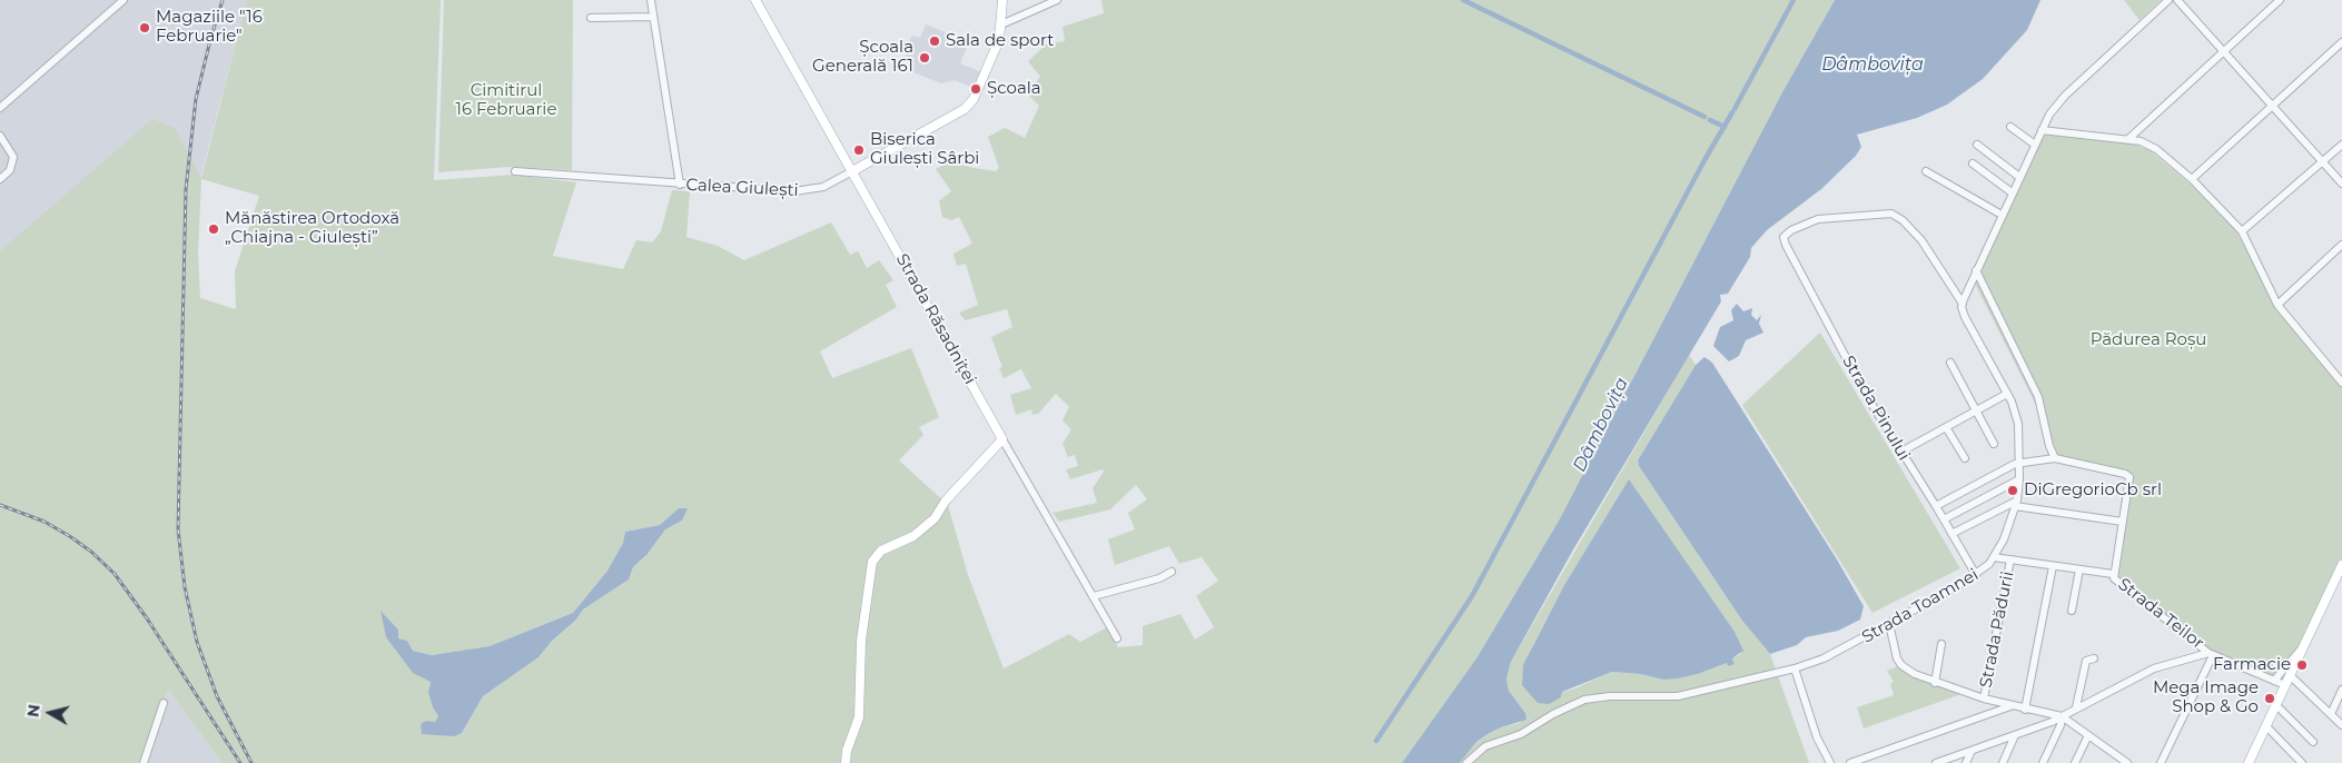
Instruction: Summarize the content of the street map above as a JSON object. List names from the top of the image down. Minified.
{"streets":{"main road":["Calea Giulești","Strada Răsadniței"],"street":["Strada Pinului","Strada Toamnei","Strada Teilor","Strada Pădurii"]},"crossings":[["Calea Giulești","Strada Răsadniței"],["Strada Pinului","Strada Toamnei"],["Strada Toamnei","Strada Pădurii"]],"water":["Dâmbovița"],"parks":["Cimitirul 16 Februarie","Pădurea Roșu"],"places":["Magaziile \"16 Februarie\"","Sala de sport","Școala Generală 161","Școala","Biserica Giulești Sârbi","Mănăstirea Ortodoxă „Chiajna - Giulești”","DiGregorioCb srl","Farmacie","Mega Image Shop & Go"],"north":"left"}
